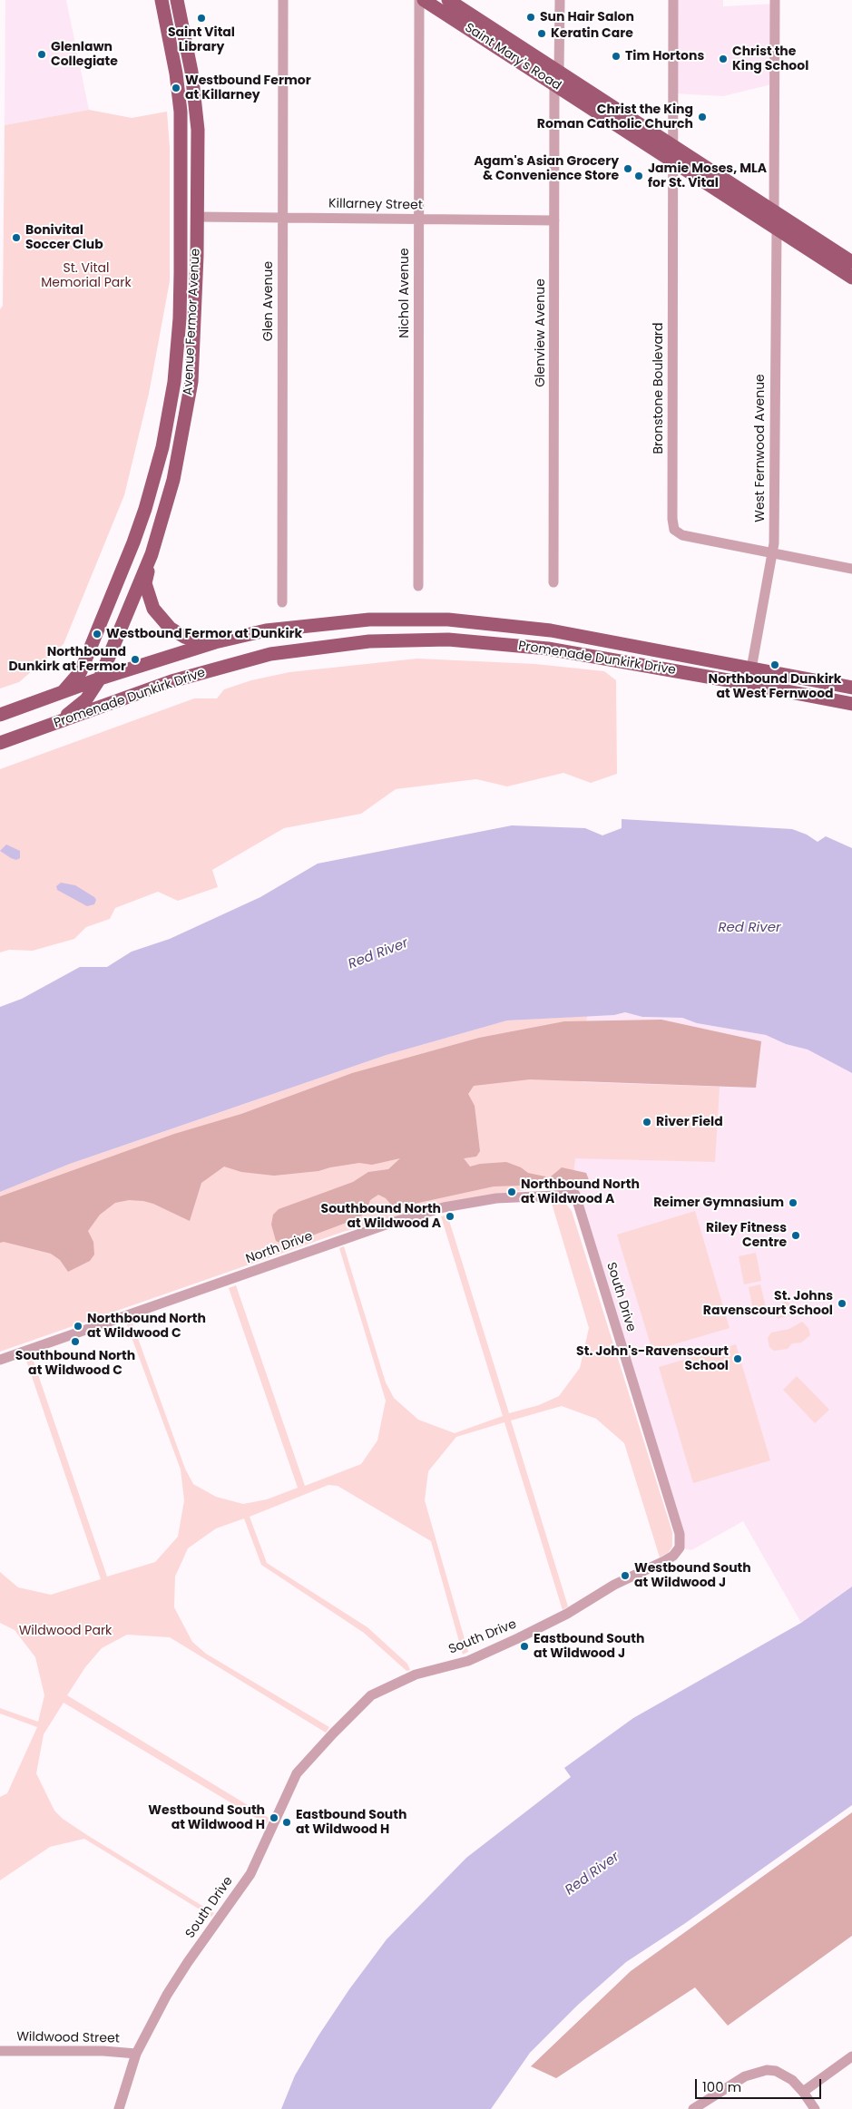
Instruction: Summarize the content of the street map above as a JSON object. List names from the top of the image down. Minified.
{"streets":{"main road":["Saint Mary's Road","Avenue Fermor Avenue","Promenade Dunkirk Drive"],"street":["Killarney Street","Nichol Avenue","Glen Avenue","Glenview Avenue","Bronstone Boulevard","West Fernwood Avenue","North Drive","South Drive","Wildwood Street"]},"crossings":[["Saint Mary's Road","Glenview Avenue"],["Saint Mary's Road","Bronstone Boulevard"],["Saint Mary's Road","West Fernwood Avenue"],["Killarney Street","Nichol Avenue"],["Killarney Street","Glen Avenue"],["Killarney Street","Avenue Fermor Avenue"],["Killarney Street","Glenview Avenue"],["Avenue Fermor Avenue","Promenade Dunkirk Drive"],["Bronstone Boulevard","West Fernwood Avenue"],["West Fernwood Avenue","Promenade Dunkirk Drive"],["North Drive","South Drive"],["South Drive","Wildwood Street"]],"water":["Red River"],"parks":["St. Vital Memorial Park","Wildwood Park"],"places":["Sun Hair Salon","Saint Vital Library","Keratin Care","Glenlawn Collegiate","Tim Hortons","Christ the King School","Westbound Fermor at Killarney","Christ the King Roman Catholic Church","Agam's Asian Grocery & Convenience Store","Jamie Moses, MLA for St. Vital","Bonivital Soccer Club","Westbound Fermor at Dunkirk","Northbound Dunkirk at Fermor","Northbound Dunkirk at West Fernwood","River Field","Northbound North at Wildwood A","Reimer Gymnasium","Southbound North at Wildwood A","Riley Fitness Centre","St. Johns Ravenscourt School","Northbound North at Wildwood C","Southbound North at Wildwood C","St. John's-Ravenscourt School","Westbound South at Wildwood J","Eastbound South at Wildwood J","Westbound South at Wildwood H","Eastbound South at Wildwood H"],"scale_bar":"100 m"}
